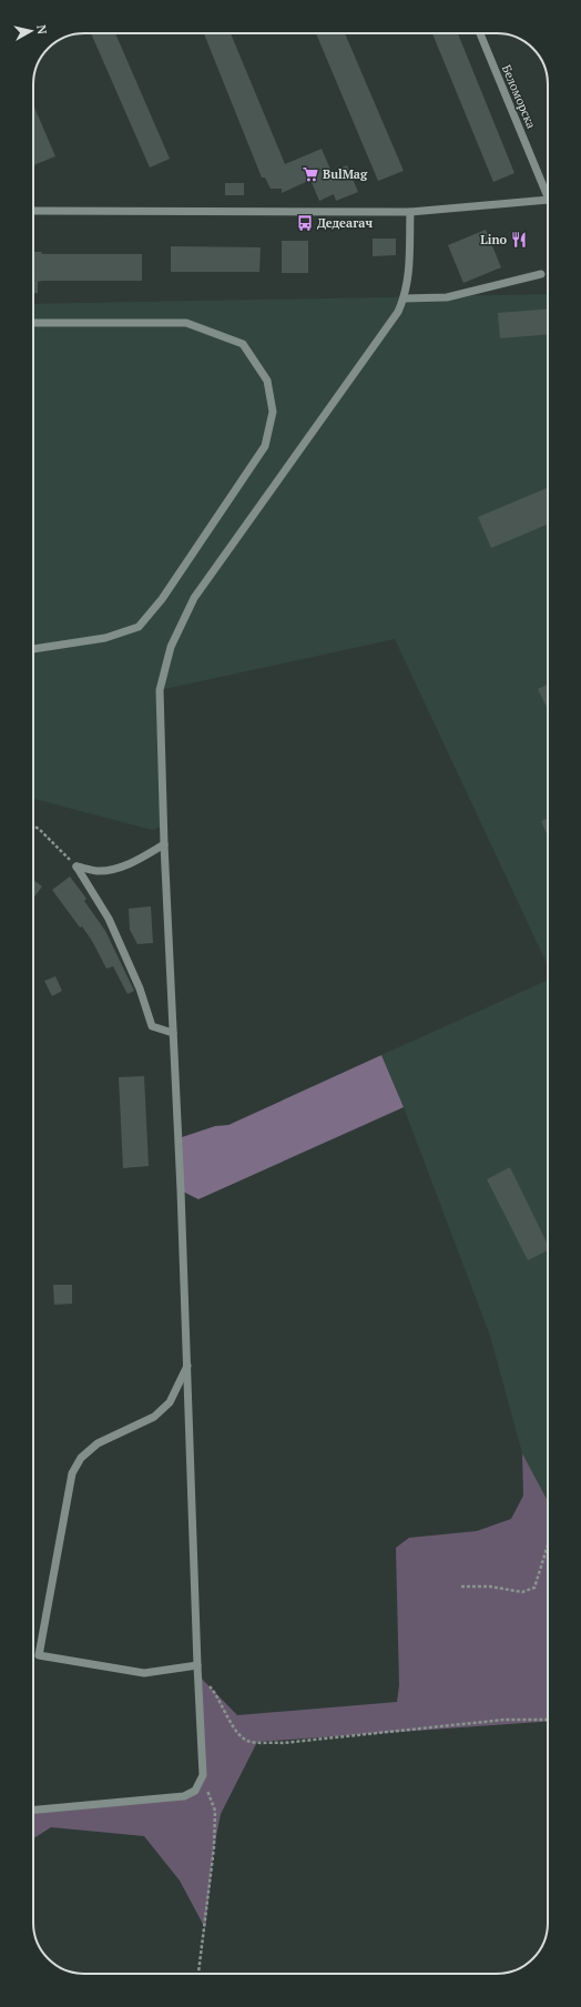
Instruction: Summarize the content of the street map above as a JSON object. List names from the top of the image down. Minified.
{"streets":{"street":["Беломорска"]},"places":{"supermarket":["BulMag"],"bus stop":["Дедеагач"],"restaurant":["Lino"]},"north":"right"}
